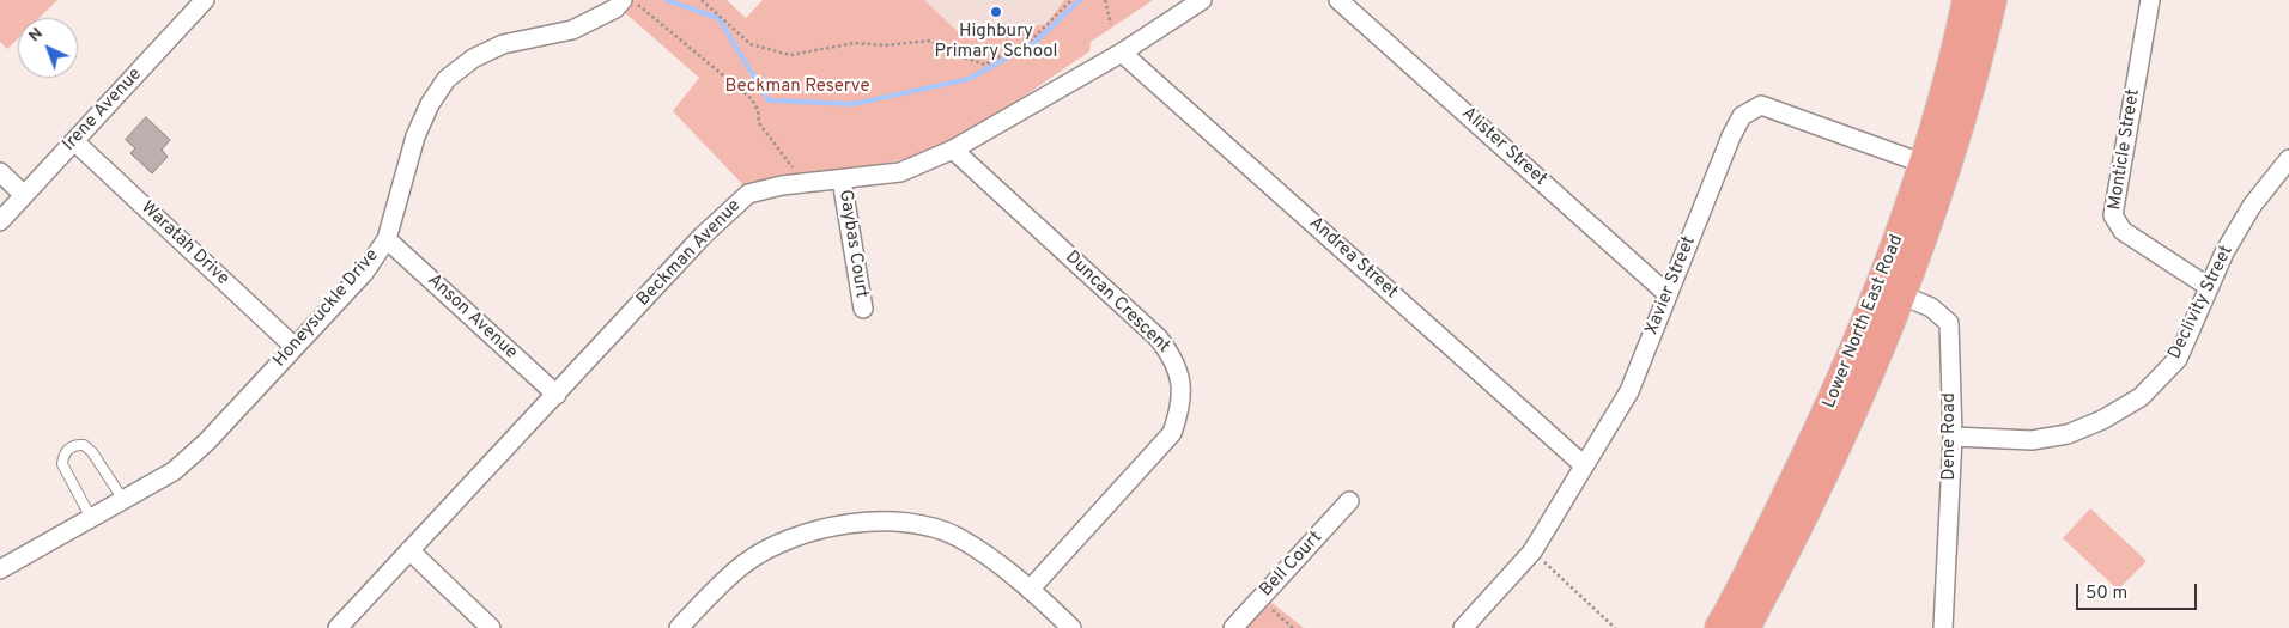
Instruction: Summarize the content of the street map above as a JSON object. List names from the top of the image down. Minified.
{"streets":{"main road":["Lower North East Road"],"street":["Irene Avenue","Alister Street","Monticle Street","Waratah Drive","Gaybas Court","Beckman Avenue","Andrea Street","Xavier Street","Duncan Crescent","Declivity Street","Honeysuckle Drive","Anson Avenue","Dene Road","Bell Court"]},"crossings":[["Irene Avenue","Waratah Drive"],["Alister Street","Xavier Street"],["Monticle Street","Declivity Street"],["Waratah Drive","Honeysuckle Drive"],["Gaybas Court","Beckman Avenue"],["Beckman Avenue","Andrea Street"],["Beckman Avenue","Duncan Crescent"],["Beckman Avenue","Anson Avenue"],["Andrea Street","Xavier Street"],["Xavier Street","Lower North East Road"],["Declivity Street","Dene Road"],["Honeysuckle Drive","Anson Avenue"],["Lower North East Road","Dene Road"]],"parks":["Beckman Reserve"],"places":["Highbury Primary School"],"scale_bar":"50 m","north":"top left"}
